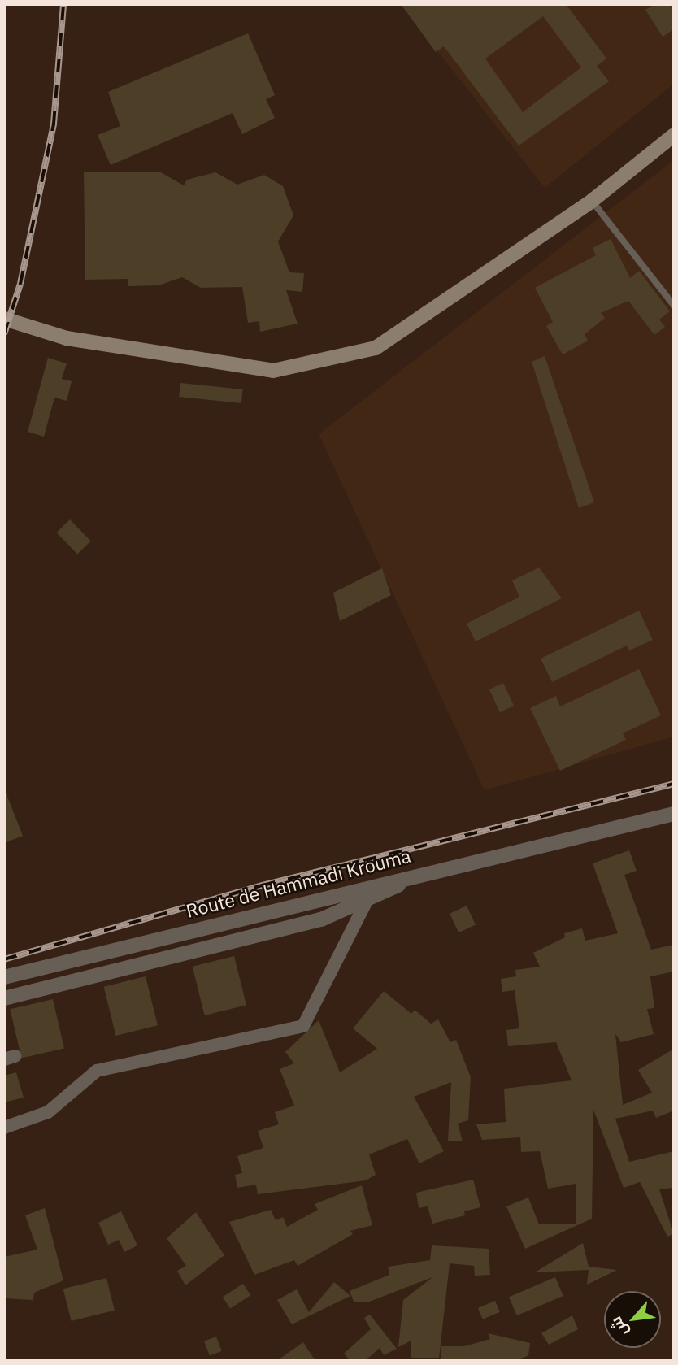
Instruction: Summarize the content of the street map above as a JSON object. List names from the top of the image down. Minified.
{"streets":{"street":["Route de Hammadi Krouma"]},"north":"bottom left"}
